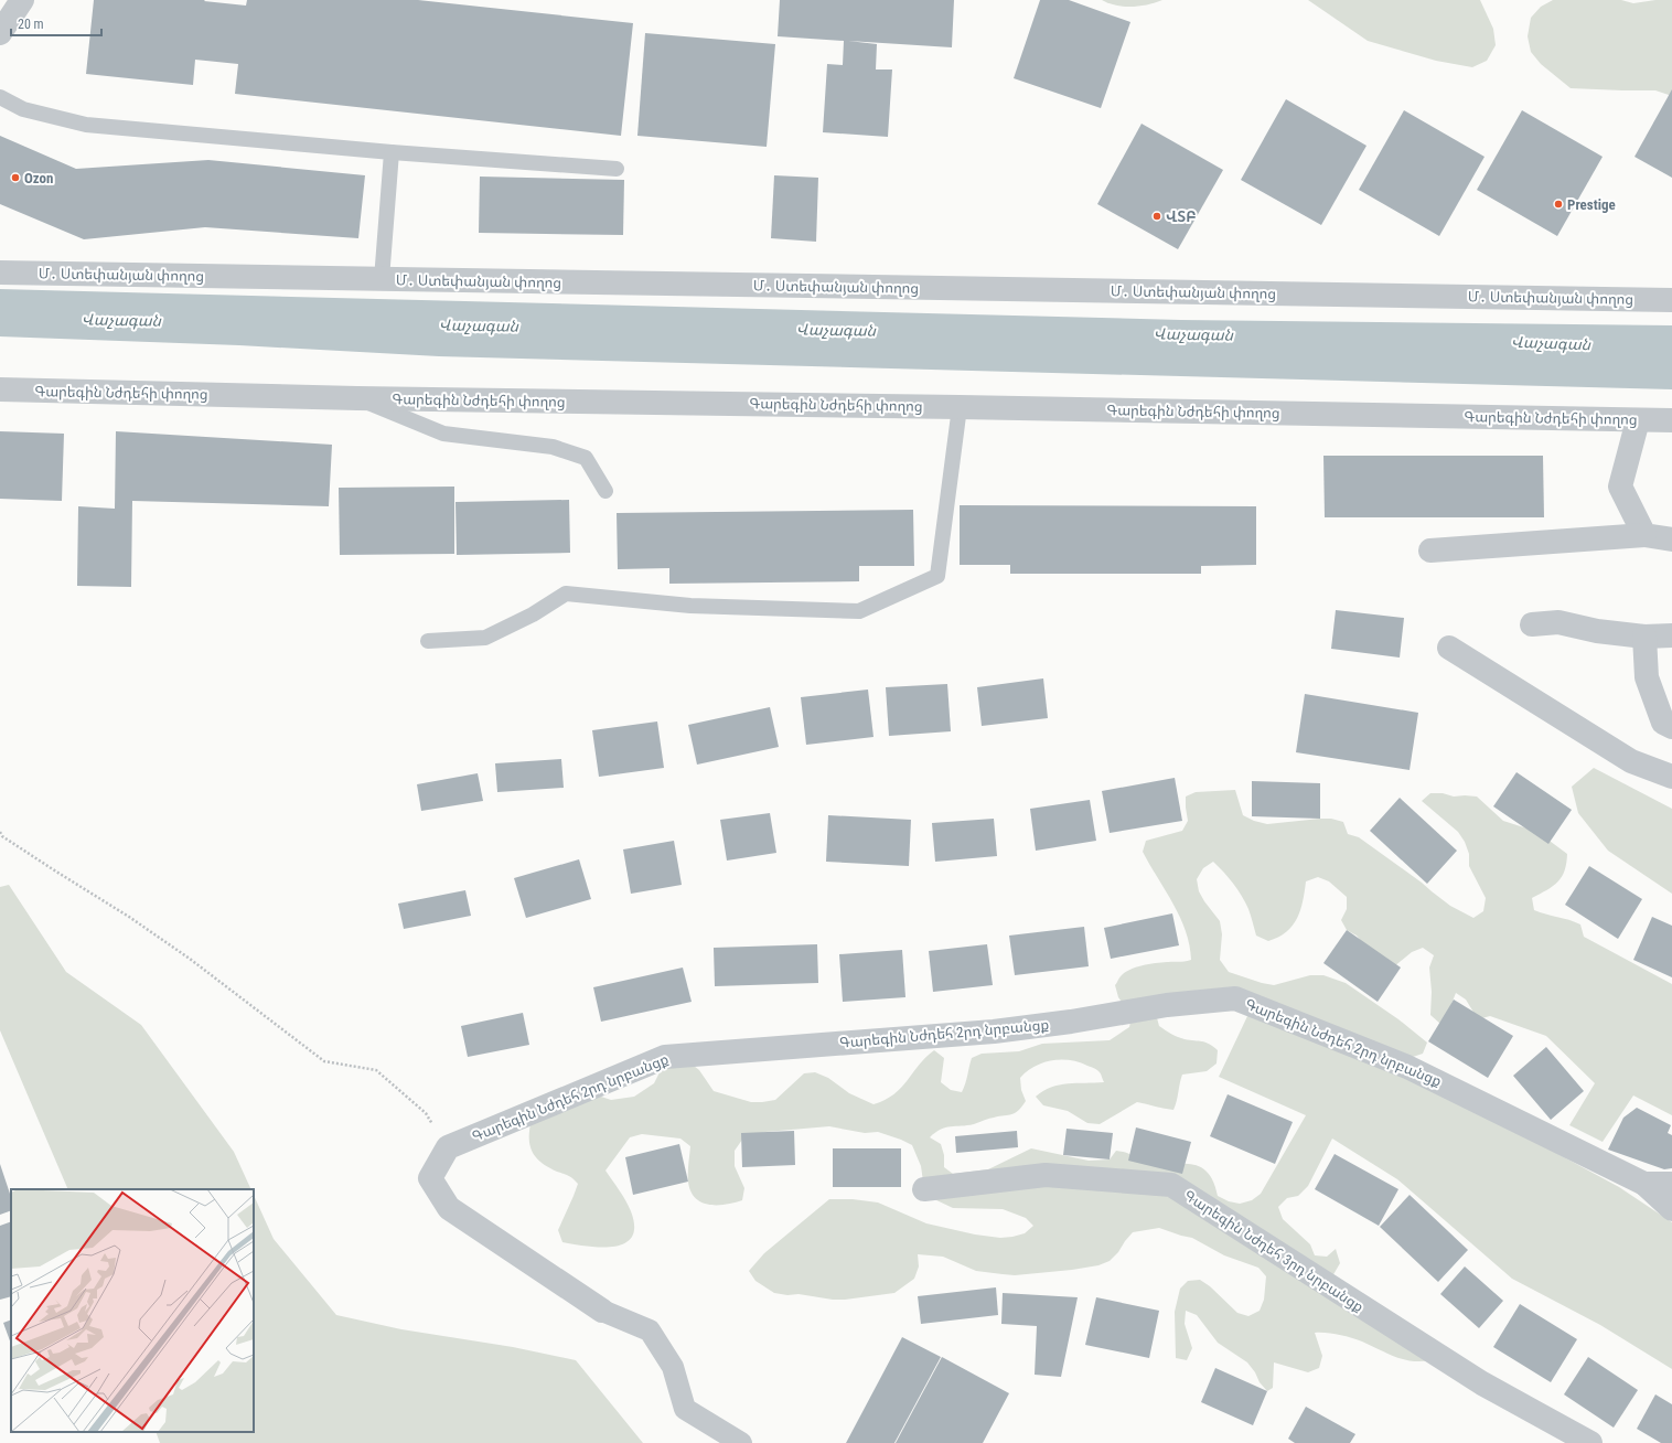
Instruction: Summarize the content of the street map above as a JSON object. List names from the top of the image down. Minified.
{"streets":{"street":["Մ․ Ստեփանյան փողոց","Գարեգին Նժդեհի փողոց","Գարեգին Նժդեհ 2րդ նրբանցք","Գարեգին Նժդեհ 3րդ նրբանցք"]},"water":["Վաչագան"],"places":["Ozon","Prestige","ՎՏԲ"],"scale_bar":"20 m"}
